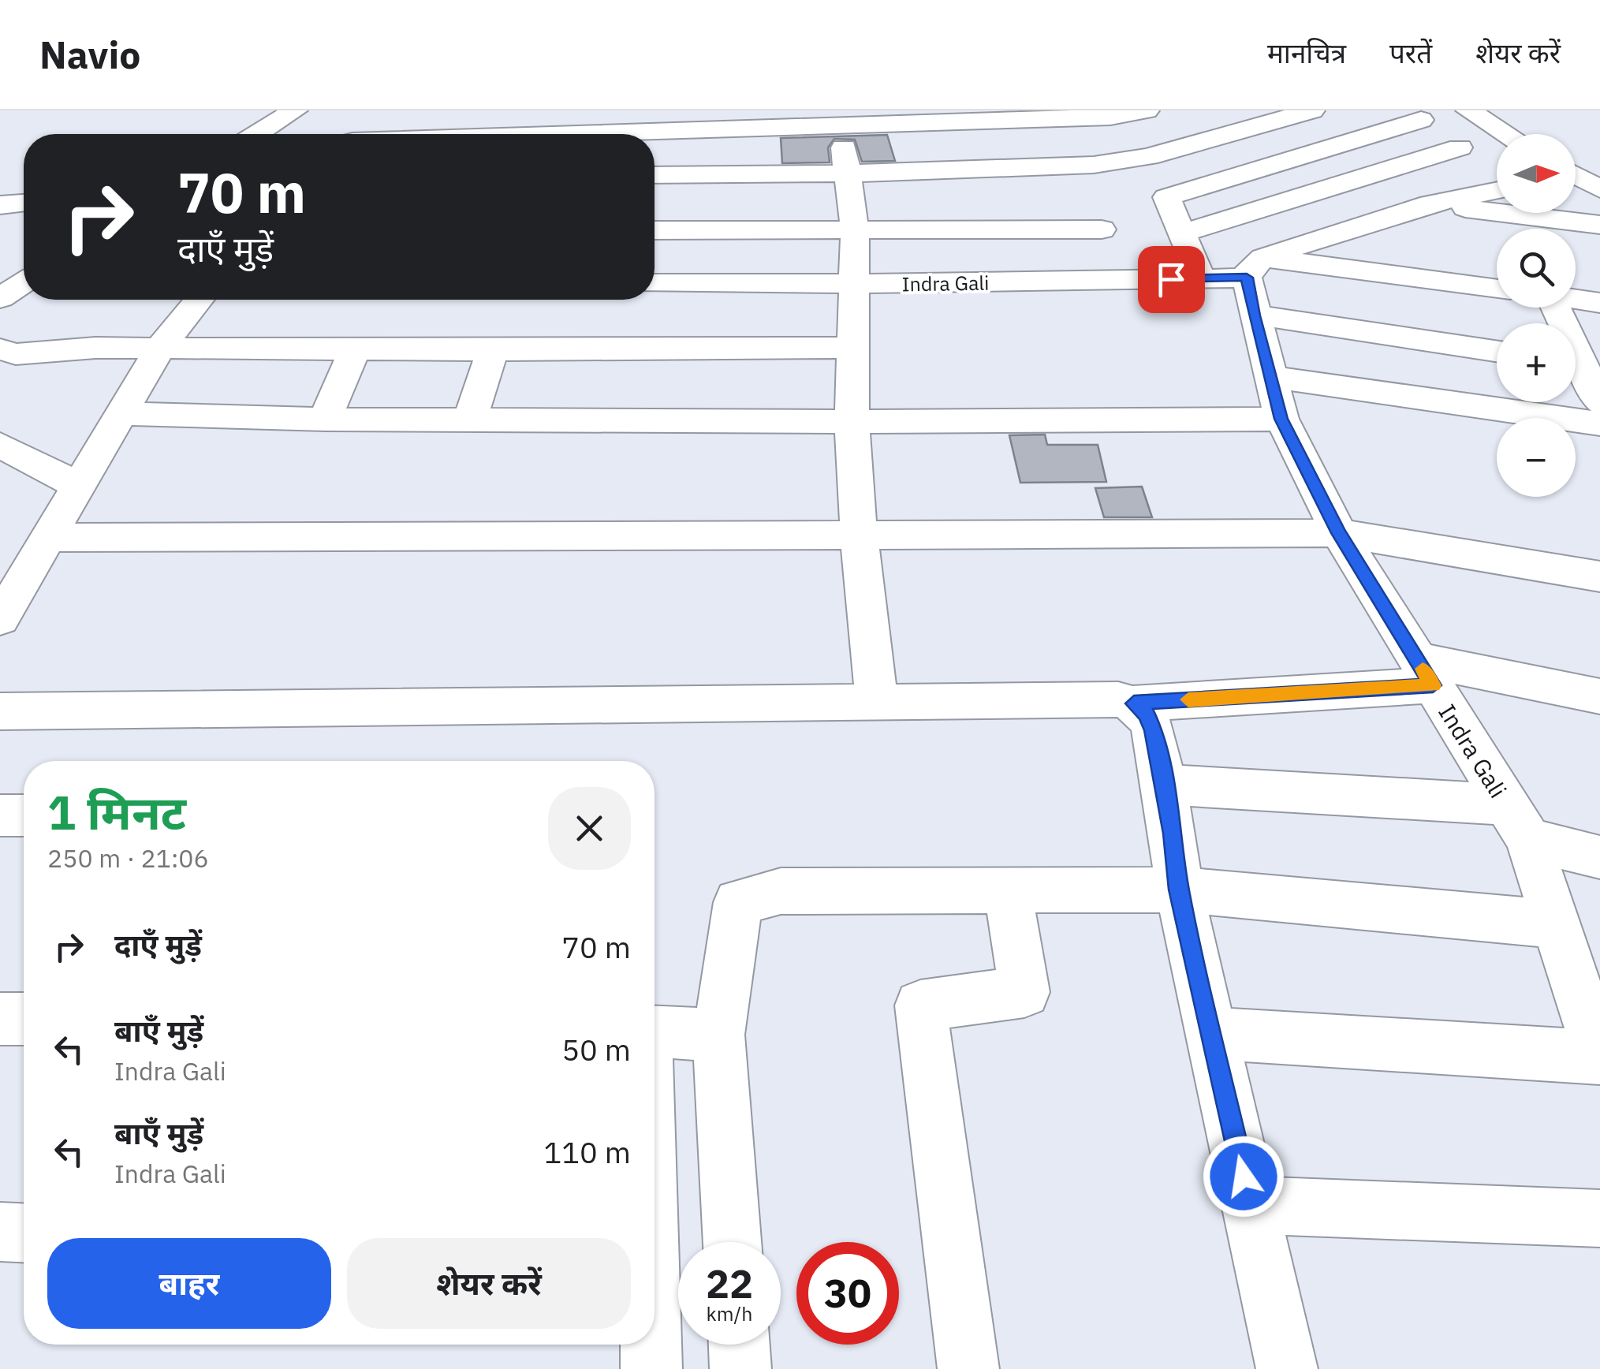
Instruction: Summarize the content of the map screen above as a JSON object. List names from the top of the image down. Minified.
{"streets":{"street":["Indra Gali"]},"north":"right","page":{"header":"Navio","nav":["मानचित्र","परतें","शेयर करें"],"map_buttons":["+","−"],"turn":["70 m","दाएँ मुड़ें"],"heading":["1 मिनट","250 m · 21:06"],"list":[{"name":"दाएँ मुड़ें","value":"70 m"},{"name":"बाएँ मुड़ें","note":"Indra Gali","value":"50 m"},{"name":"बाएँ मुड़ें","note":"Indra Gali","value":"110 m"}],"buttons":["बाहर","शेयर करें"],"speed":"22 km/h","limit":"30"}}
